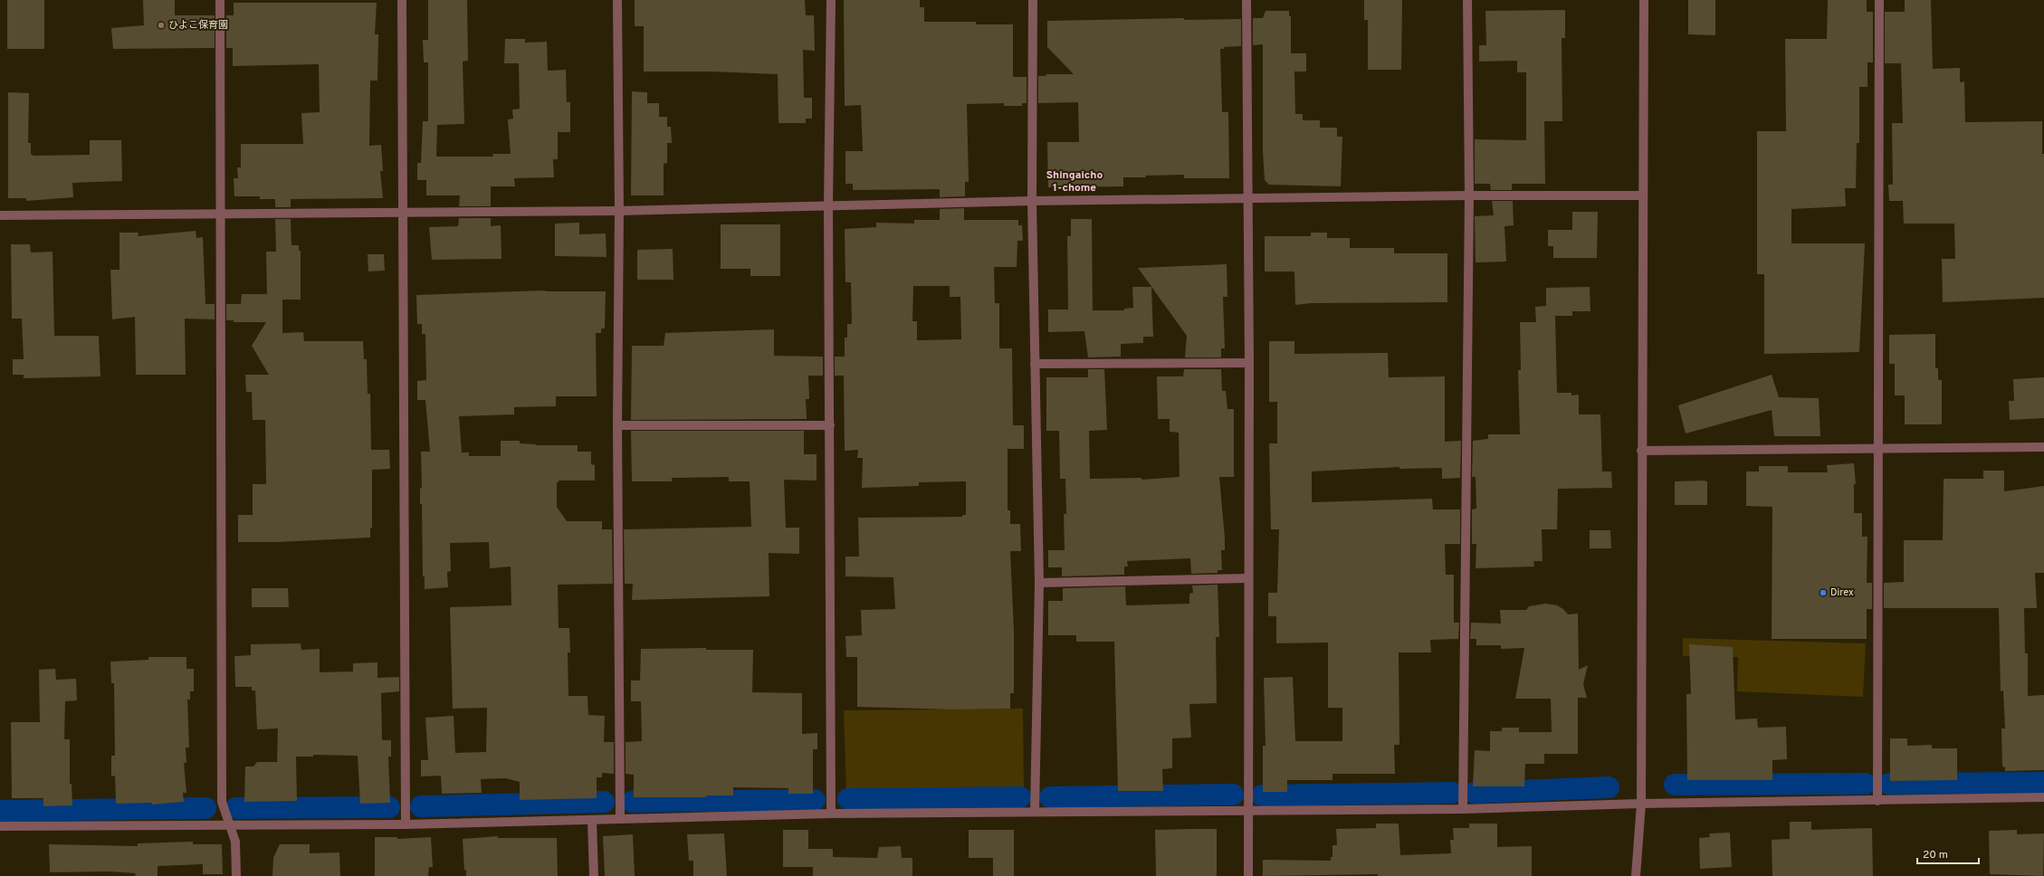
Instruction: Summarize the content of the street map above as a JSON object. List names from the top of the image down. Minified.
{"districts":["Shingaicho 1-chome"],"places":["ひよこ保育園","Direx"],"scale_bar":"20 m"}
